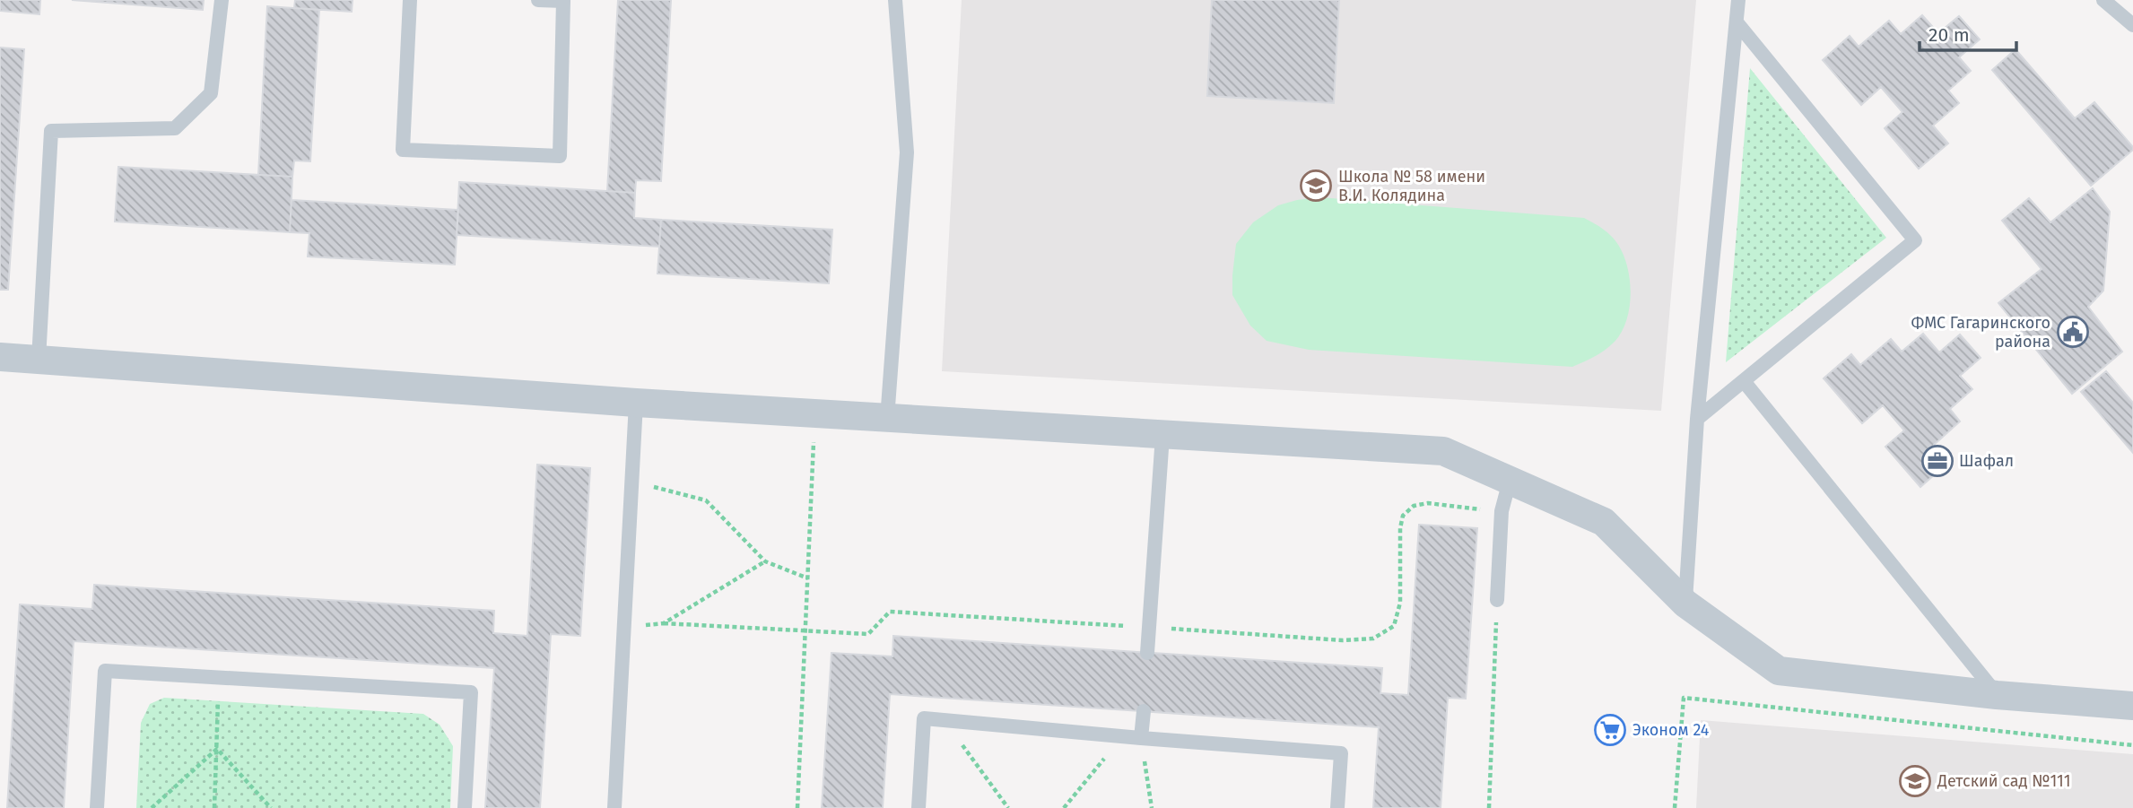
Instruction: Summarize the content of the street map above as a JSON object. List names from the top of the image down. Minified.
{"places":{"school or university":["Школа № 58 имени В.И. Колядина","Детский сад №111"],"public building":["ФМС Гагаринского района"],"office":["Шафал"],"supermarket":["Эконом 24"]},"scale_bar":"20 m"}
